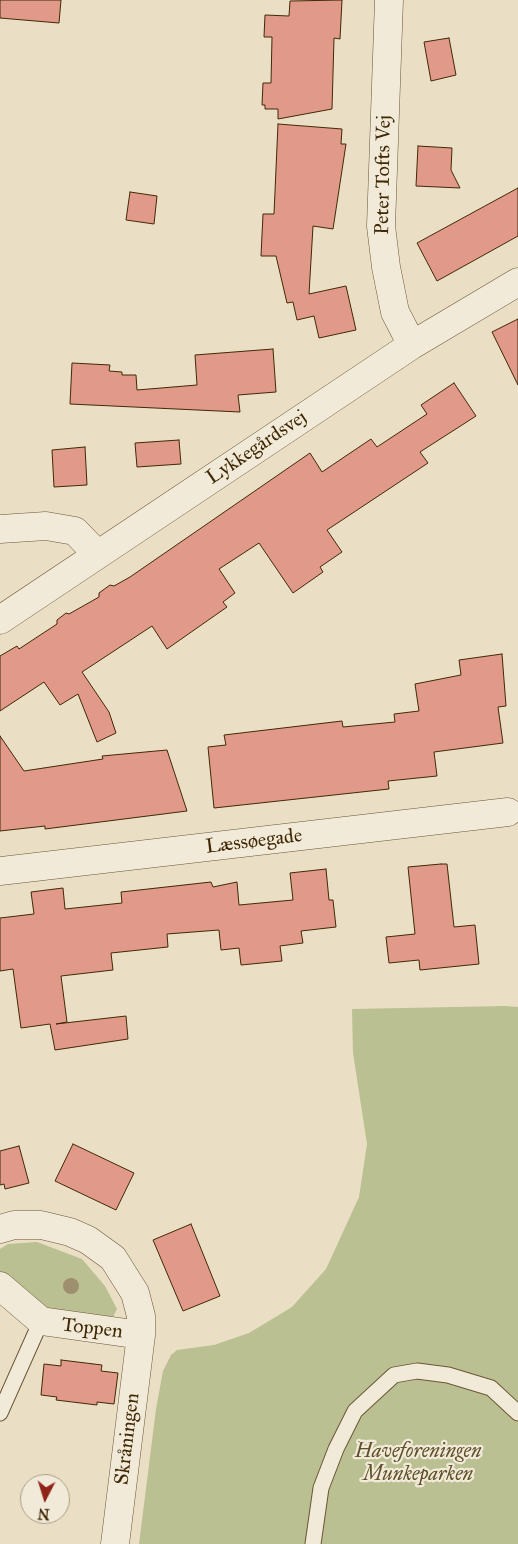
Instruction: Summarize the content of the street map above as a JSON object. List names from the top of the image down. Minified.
{"streets":{"street":["Peter Tofts Vej","Lykkegårdsvej","Læssøegade","Toppen","Skråningen"]},"crossings":[["Peter Tofts Vej","Lykkegårdsvej"],["Toppen","Skråningen"]],"parks":["Haveforeningen Munkeparken"],"north":"bottom"}
